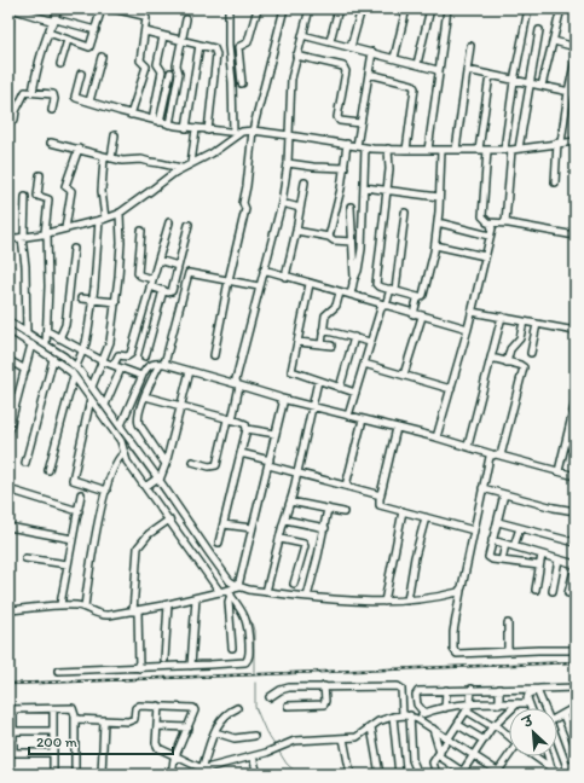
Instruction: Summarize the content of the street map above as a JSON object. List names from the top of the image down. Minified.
{"scale_bar":"200 m","north":"top left"}
